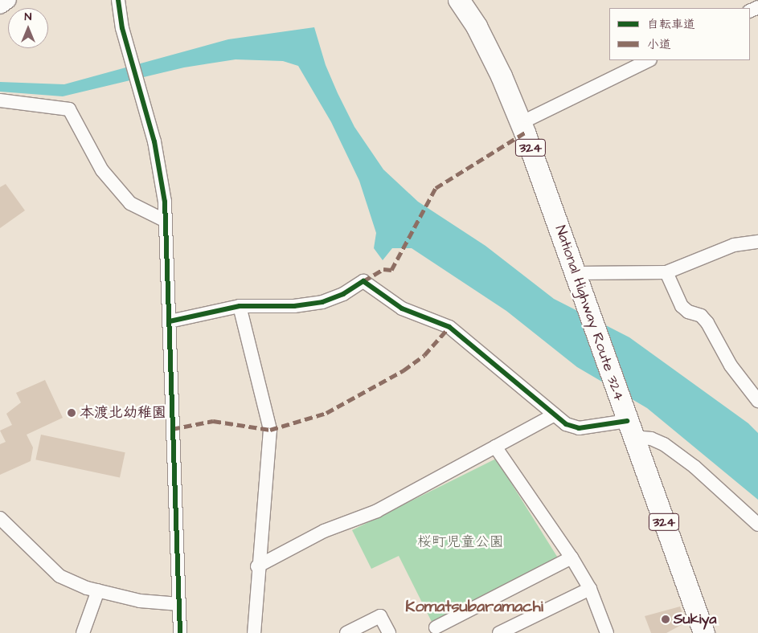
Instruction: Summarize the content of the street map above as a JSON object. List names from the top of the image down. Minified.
{"streets":{"highway":["324","National Highway Route 324"]},"districts":["Komatsubaramachi"],"parks":["桜町児童公園"],"places":["本渡北幼稚園","Sukiya"],"legend":["自転車道","小道"],"north":"top"}
